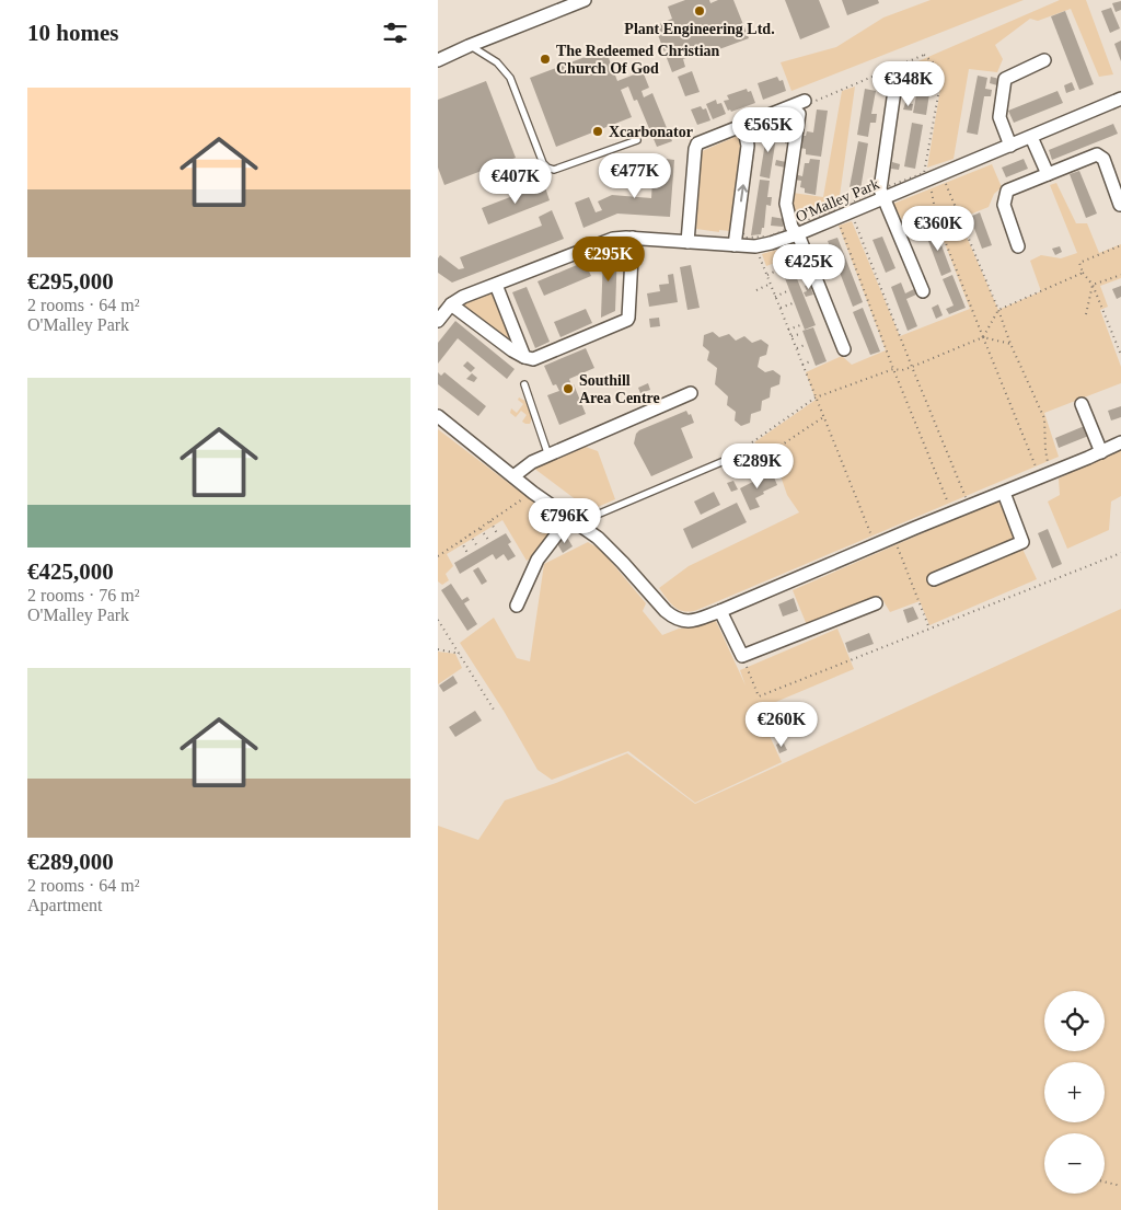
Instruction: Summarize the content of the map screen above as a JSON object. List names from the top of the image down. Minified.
{"streets":{"street":["O'Malley Park"]},"places":["Plant Engineering Ltd.","The Redeemed Christian Church Of God","Xcarbonator","Southill Area Centre"],"page":{"heading":"10 homes","price":["€348K","€565K","€477K","€407K","€360K","€295K","€425K","€289K","€796K","€260K"],"list":[{"name":"€295,000","note":"2 rooms · 64 m² · O'Malley Park"},{"name":"€425,000","note":"2 rooms · 76 m² · O'Malley Park"},{"name":"€289,000","note":"2 rooms · 64 m² · Apartment"}],"map_buttons":["+","−"]}}
